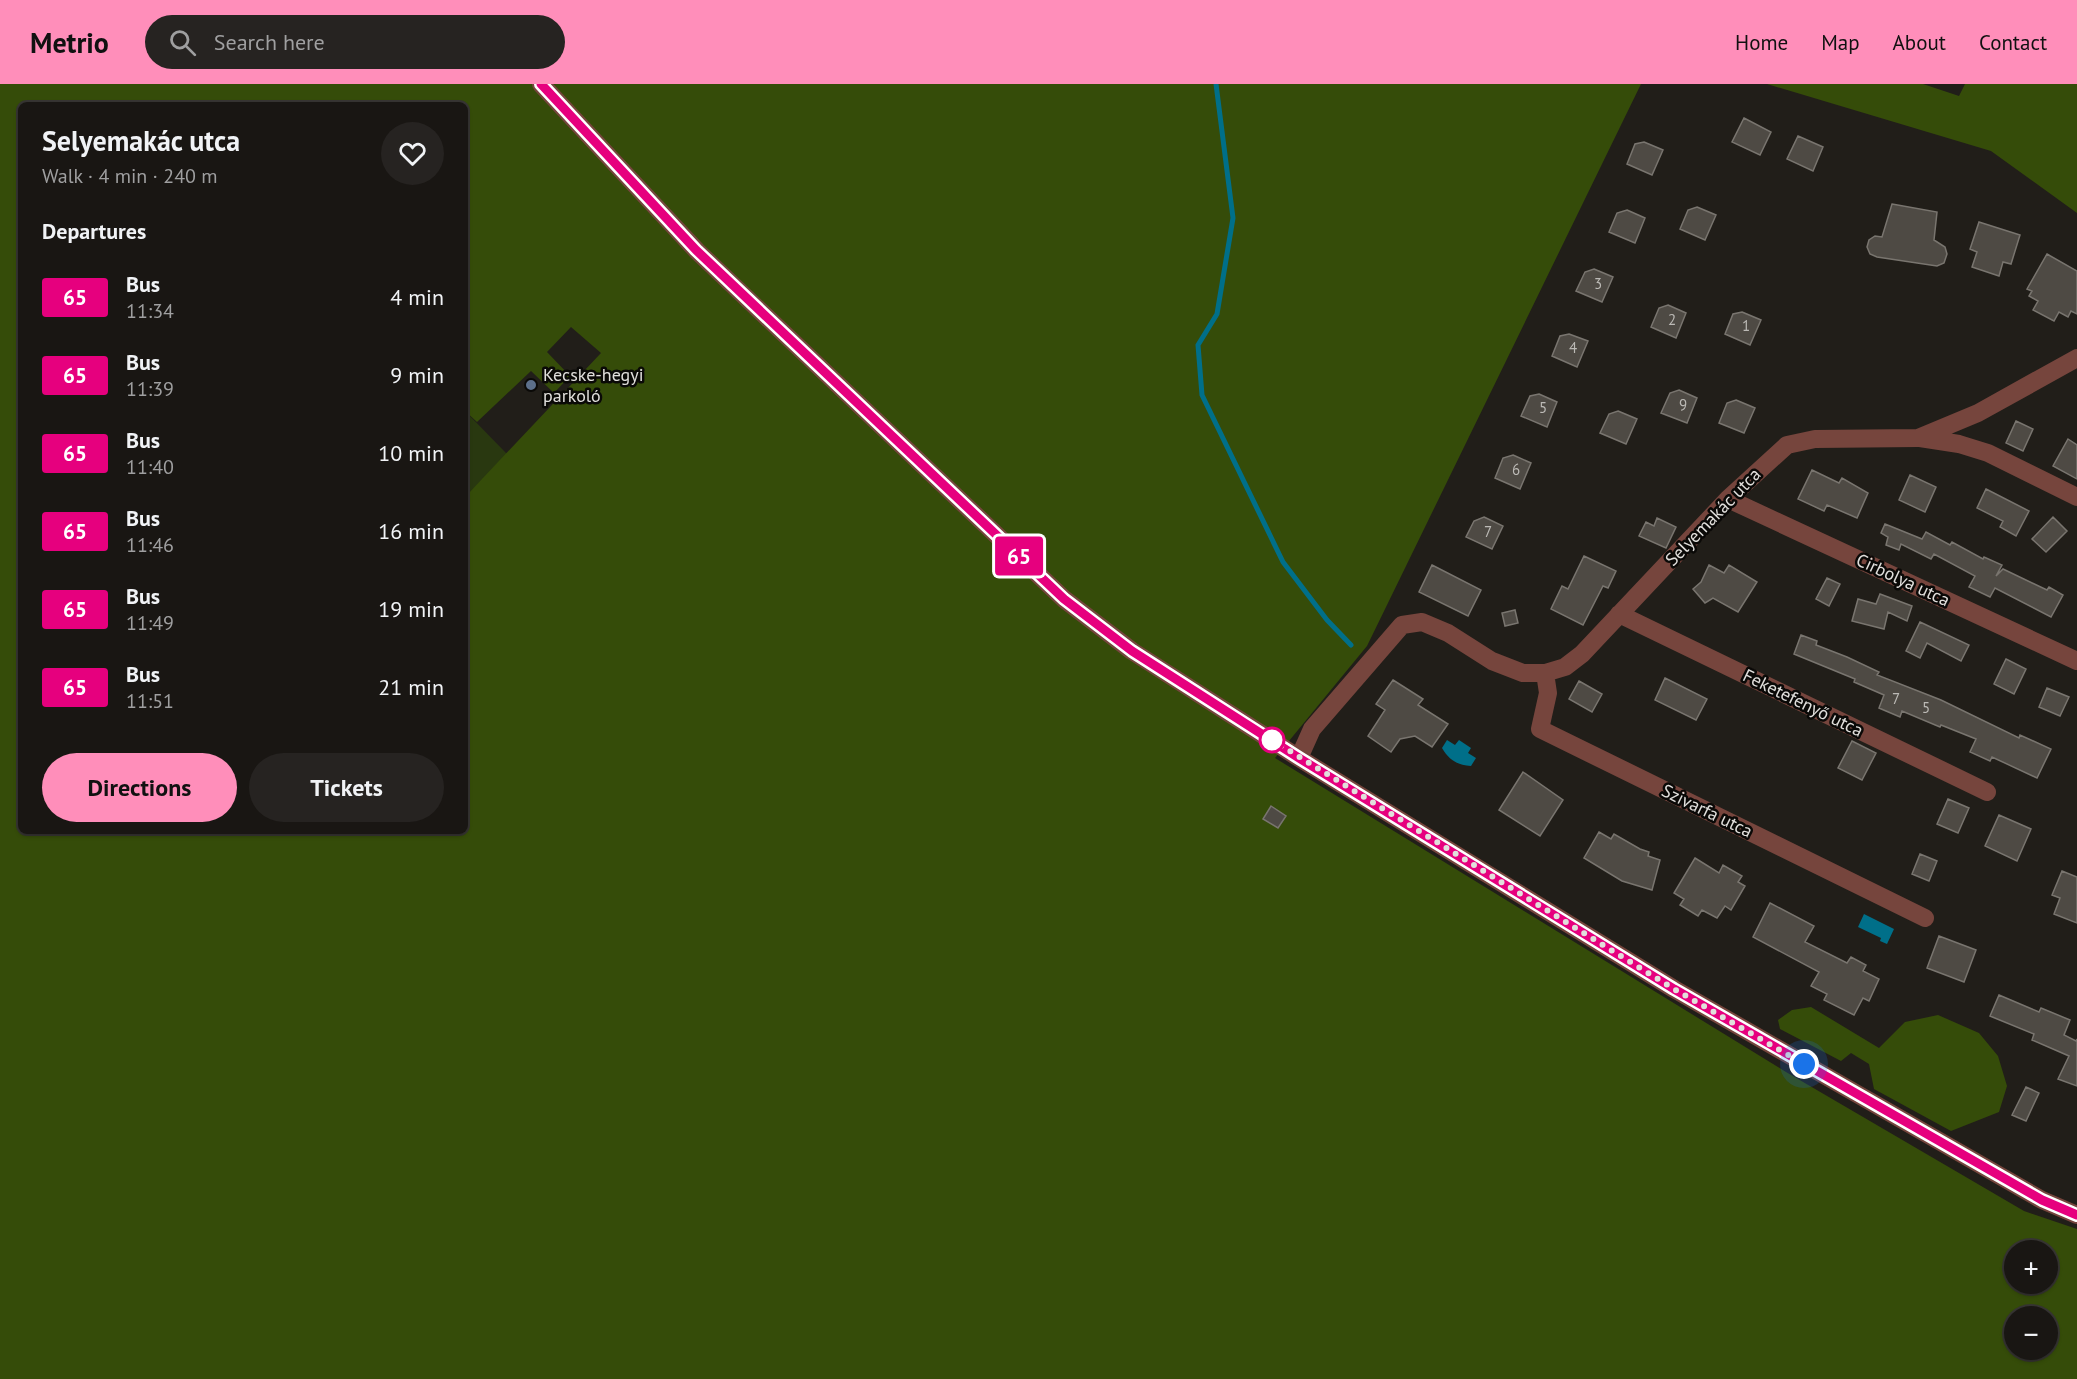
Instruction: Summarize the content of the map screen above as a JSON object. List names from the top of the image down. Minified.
{"streets":{"street":["Selyemakác utca","Cirbolya utca","Feketefenyő utca","Szivarfa utca"]},"crossings":[["Selyemakác utca","Cirbolya utca"],["Selyemakác utca","Feketefenyő utca"],["Selyemakác utca","Szivarfa utca"]],"places":["Kecske-hegyi parkoló"],"lines":["bus line 65"],"house_numbers":["3","2","1","4","9","5","6","7","7","5"],"page":{"header":"Metrio","search":"Search here","nav":["Home","Map","About","Contact"],"on_map":"65","heading":[["Selyemakác utca","Walk · 4 min · 240 m"],"Departures"],"list":[{"mark":"65","name":"Bus","note":"11:34","value":"4 min"},{"mark":"65","name":"Bus","note":"11:39","value":"9 min"},{"mark":"65","name":"Bus","note":"11:40","value":"10 min"},{"mark":"65","name":"Bus","note":"11:46","value":"16 min"},{"mark":"65","name":"Bus","note":"11:49","value":"19 min"},{"mark":"65","name":"Bus","note":"11:51","value":"21 min"}],"buttons":["Directions","Tickets"],"map_buttons":["+","−"]}}
